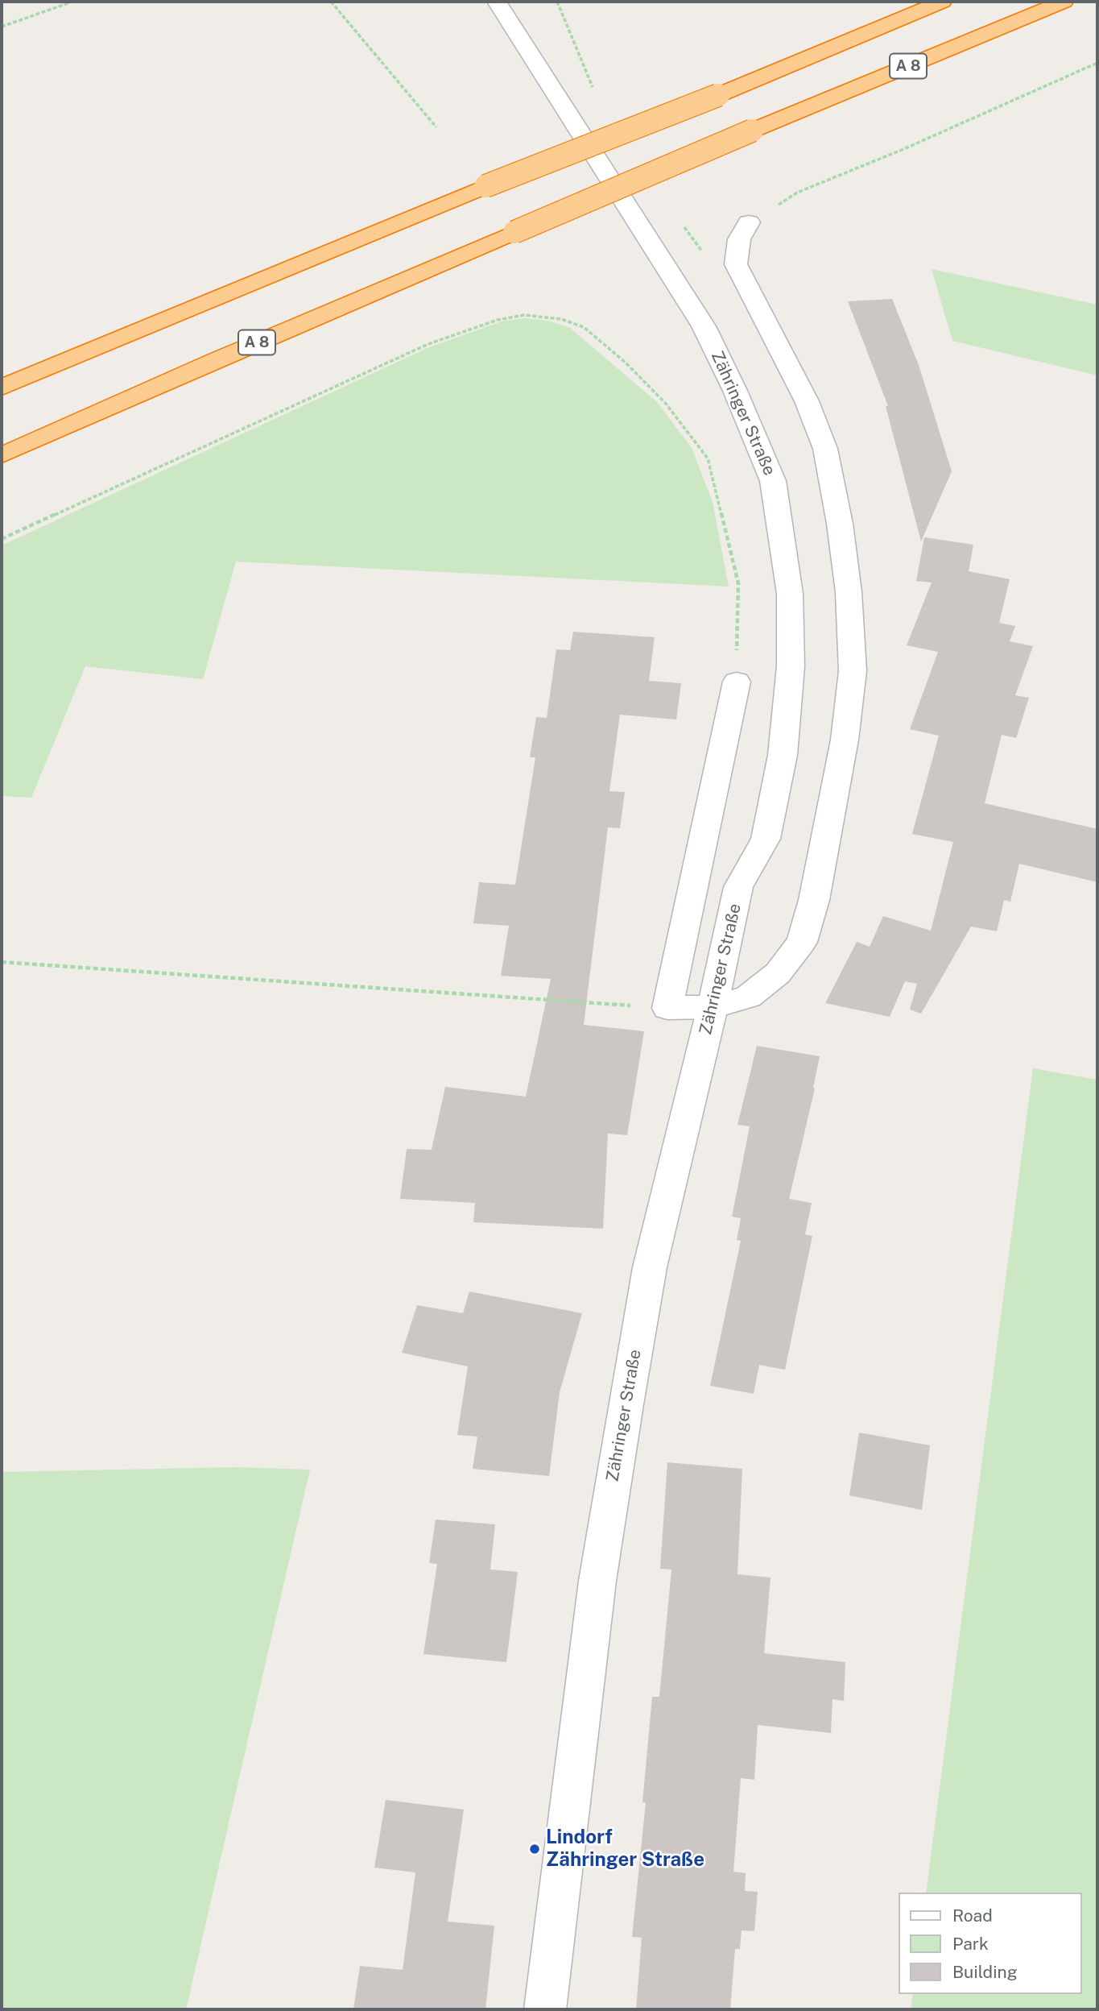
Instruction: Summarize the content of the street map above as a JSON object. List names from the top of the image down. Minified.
{"streets":{"highway":["A 8"],"street":["Zähringer Straße"]},"places":["Lindorf Zähringer Straße"],"legend":["Road","Park","Building"]}
